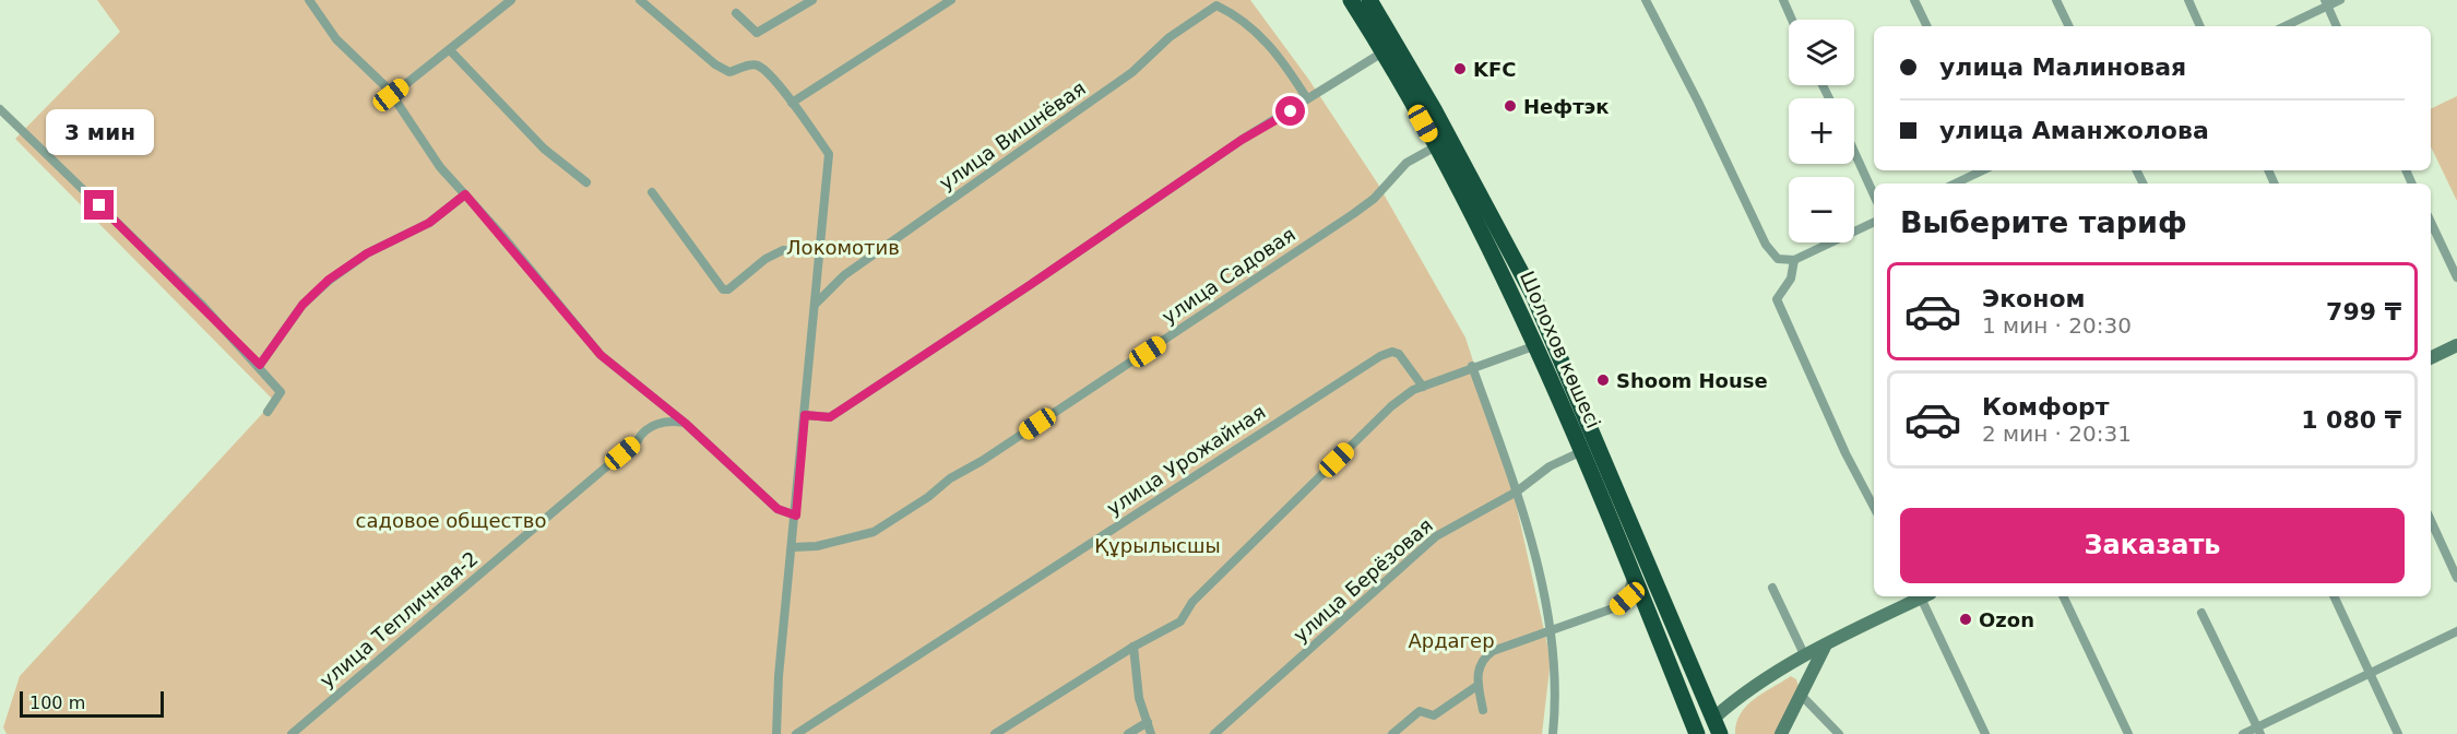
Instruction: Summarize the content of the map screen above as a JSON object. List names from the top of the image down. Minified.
{"streets":{"highway":["Шолохов көшесі"],"street":["улица Вишнёвая","улица Садовая","улица Урожайная","улица Берёзовая","улица Тепличная-2"]},"crossings":[["улица Садовая","Шолохов көшесі"],["Шолохов көшесі","улица Берёзовая"]],"parks":["Локомотив","садовое общество","Құрылысшы","Ардагер"],"places":["KFC","Нефтэк","Shoom House","Ozon"],"scale_bar":"100 m","page":{"map_buttons":["+","−"],"banner":["улица Малиновая","улица Аманжолова"],"bubble":"3 мин","heading":"Выберите тариф","list":[{"name":"Эконом","note":"1 мин · 20:30","value":"799 ₸"},{"name":"Комфорт","note":"2 мин · 20:31","value":"1 080 ₸"}],"buttons":"Заказать","scale":"100 m"}}
